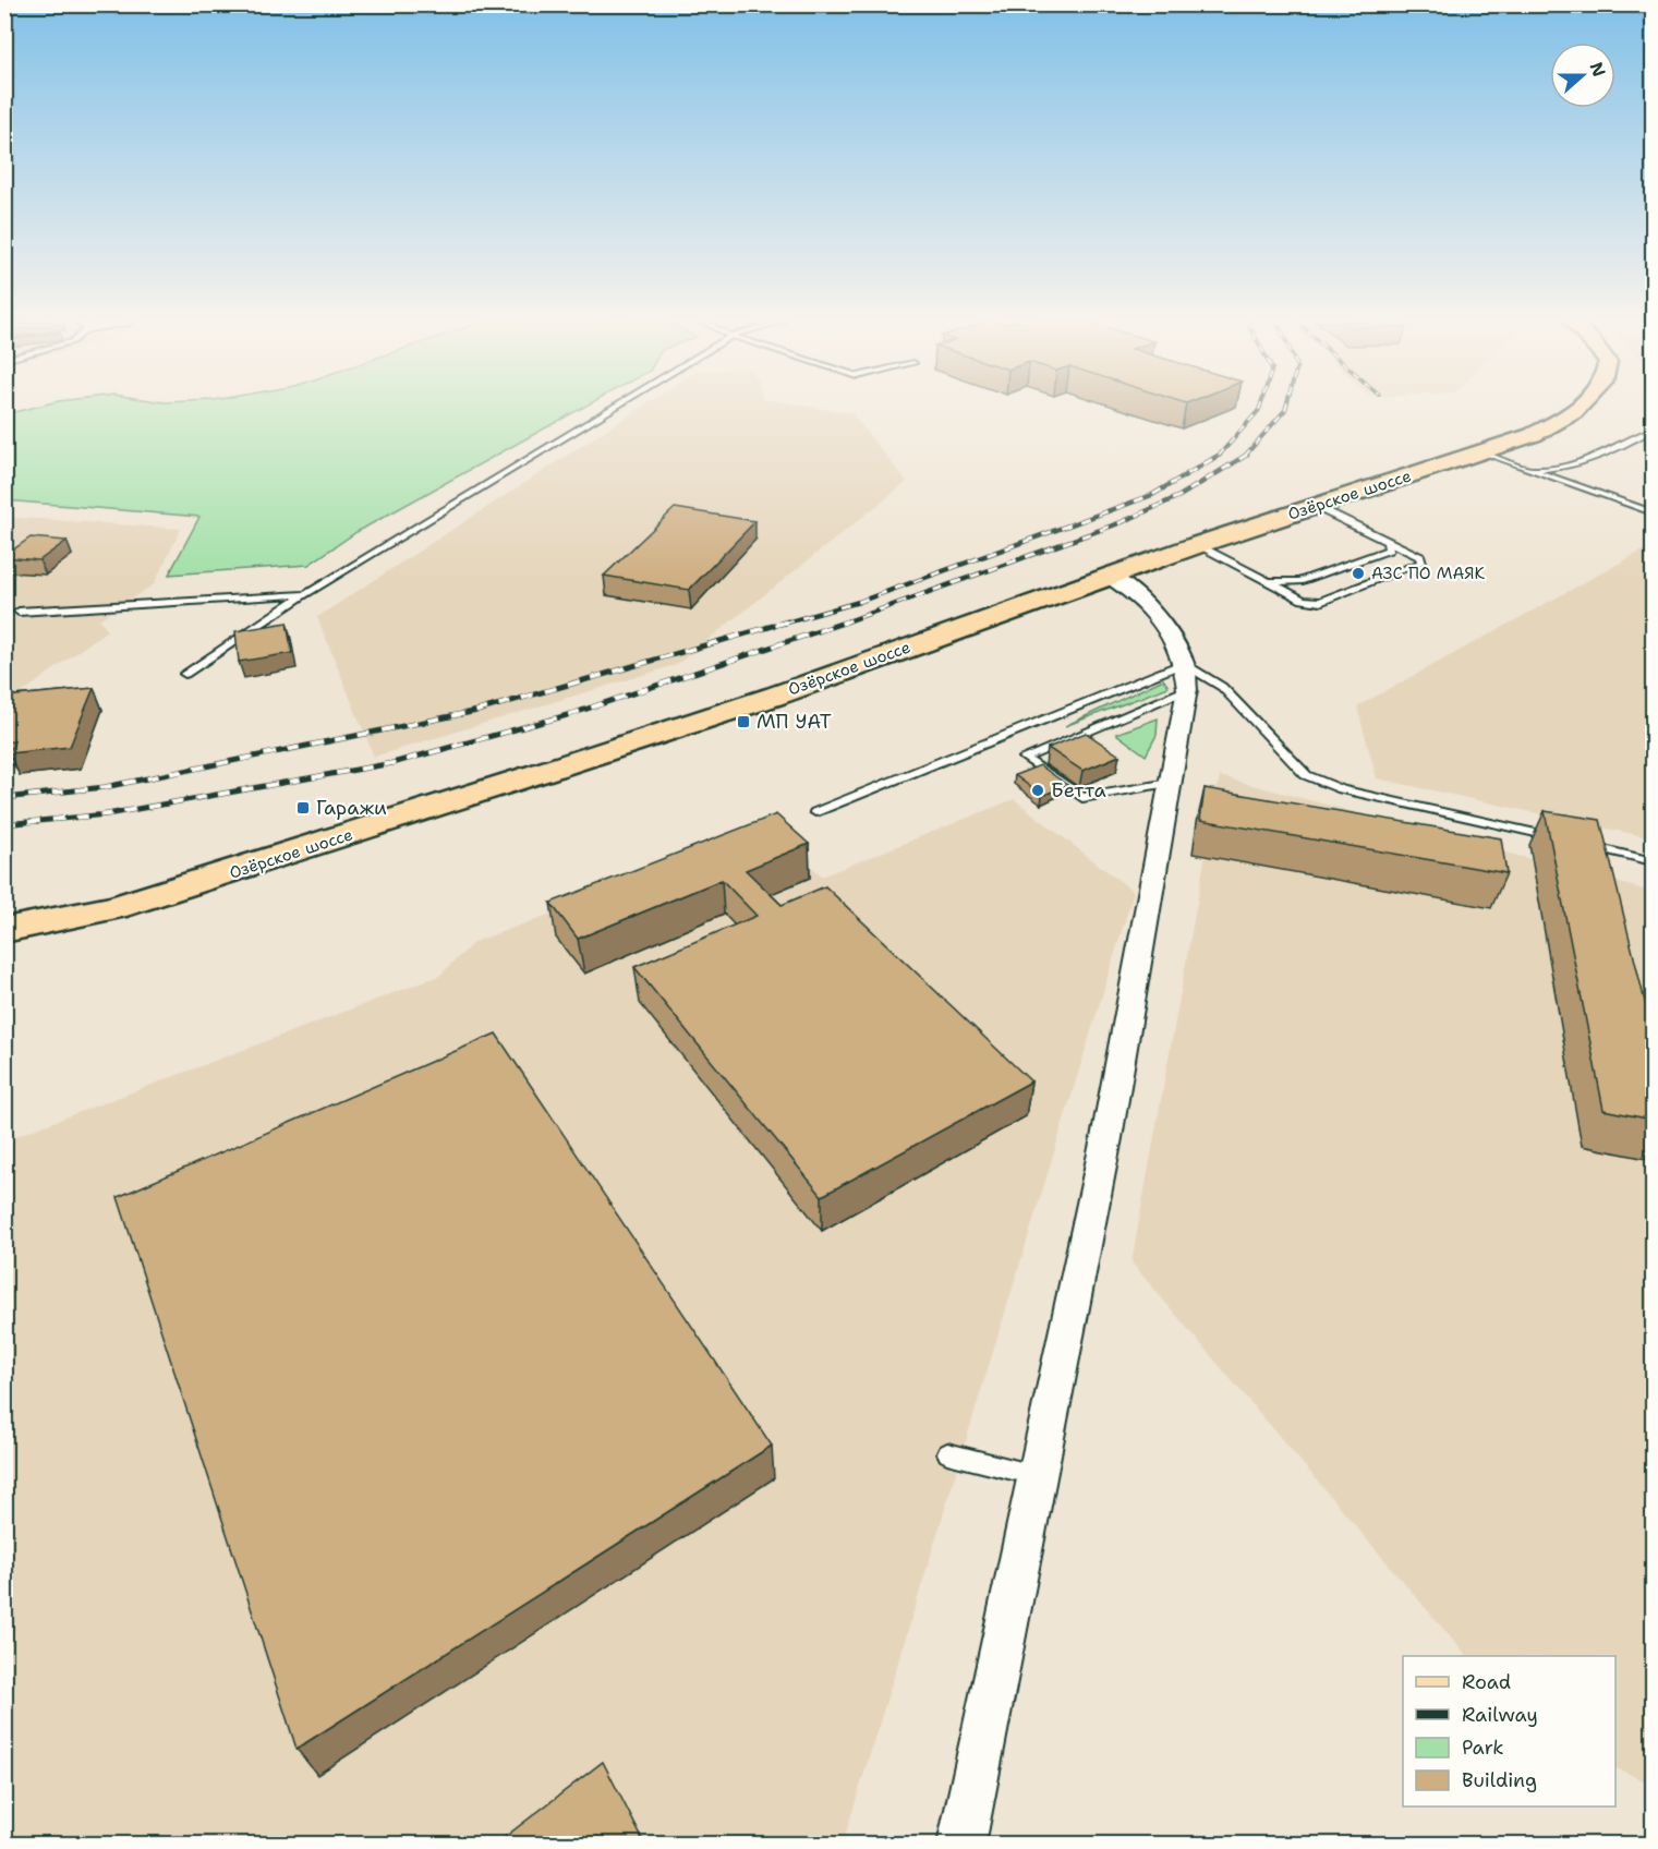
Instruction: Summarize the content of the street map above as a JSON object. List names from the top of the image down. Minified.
{"streets":{"main road":["Озёрское шоссе"]},"places":{"other":["АЗС ПО МАЯК","Бетта"],"transit":["МП УАТ","Гаражи"]},"legend":["Road","Railway","Park","Building"],"north":"right"}
